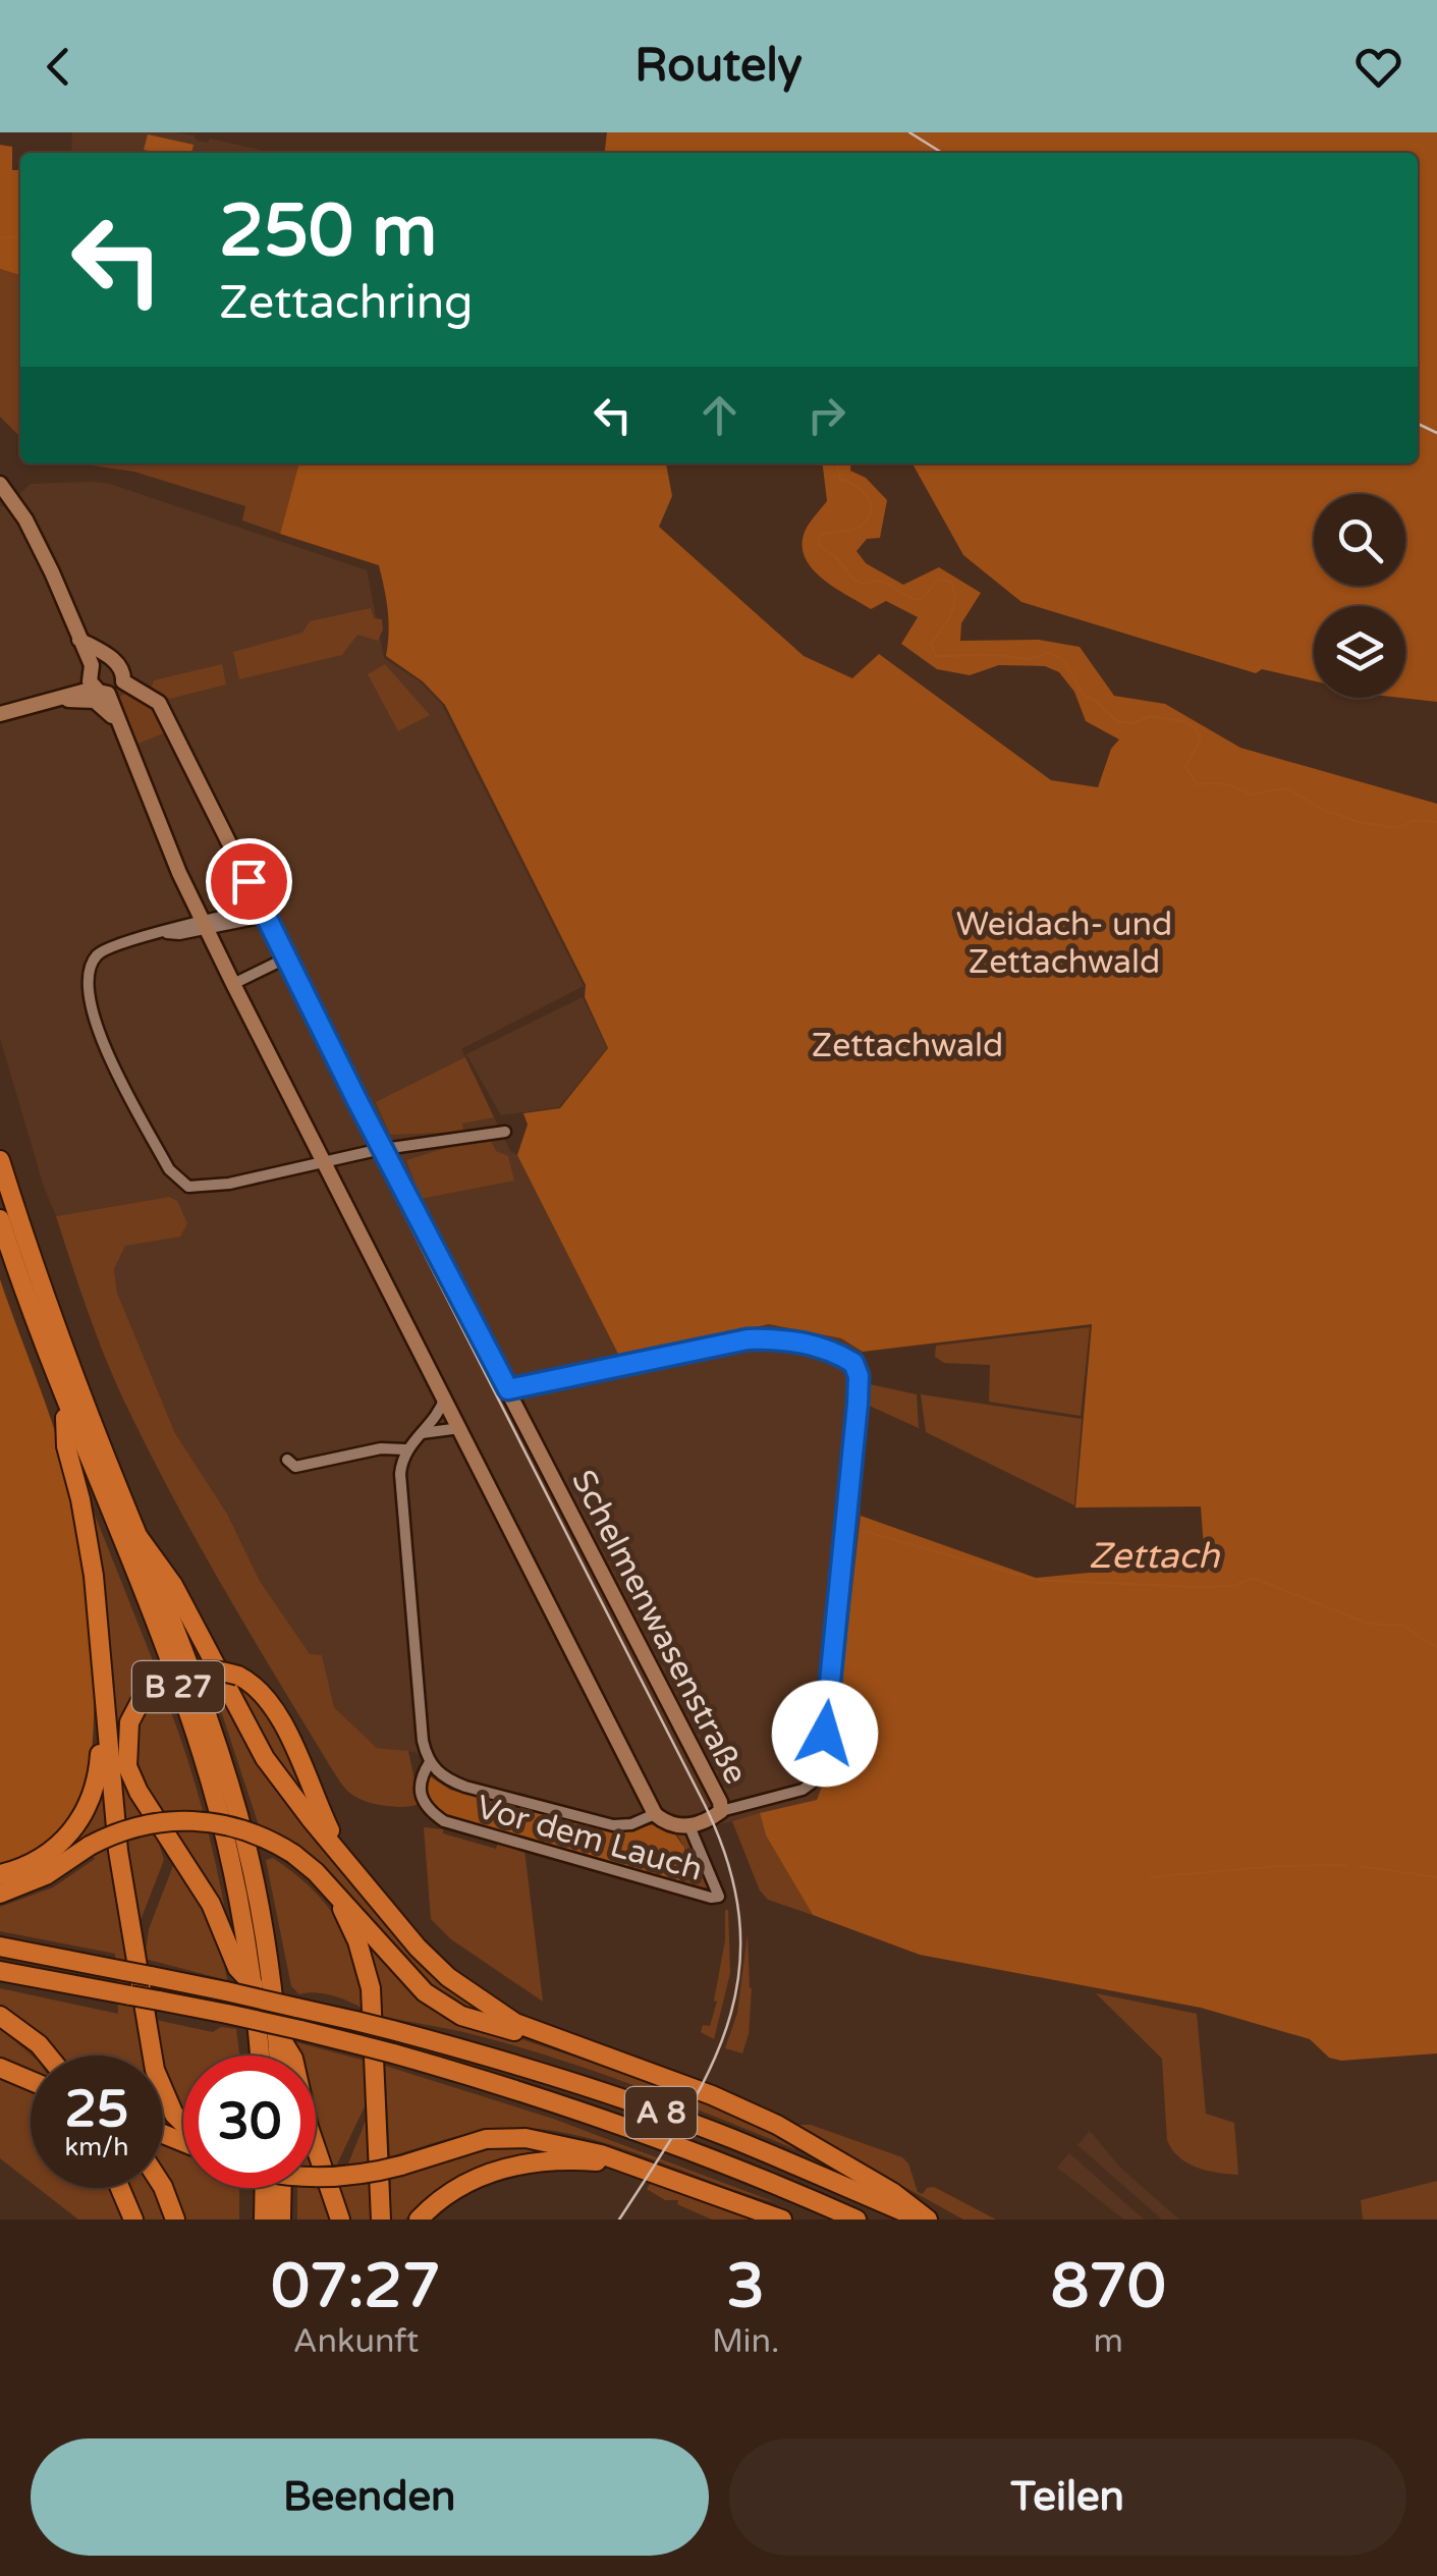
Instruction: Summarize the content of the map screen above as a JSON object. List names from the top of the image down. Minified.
{"streets":{"highway":["B 27","A 8"],"street":["Schelmenwasenstraße","Vor dem Lauch"]},"crossings":[["Schelmenwasenstraße","Vor dem Lauch"]],"water":["Zettach"],"parks":["Weidach- und Zettachwald","Zettachwald"],"page":{"header":"Routely","turn":["250 m","Zettachring"],"speed":"25 km/h","limit":"30","eta":["07:27","Ankunft","3","Min.","870","m"],"buttons":["Beenden","Teilen"]}}
